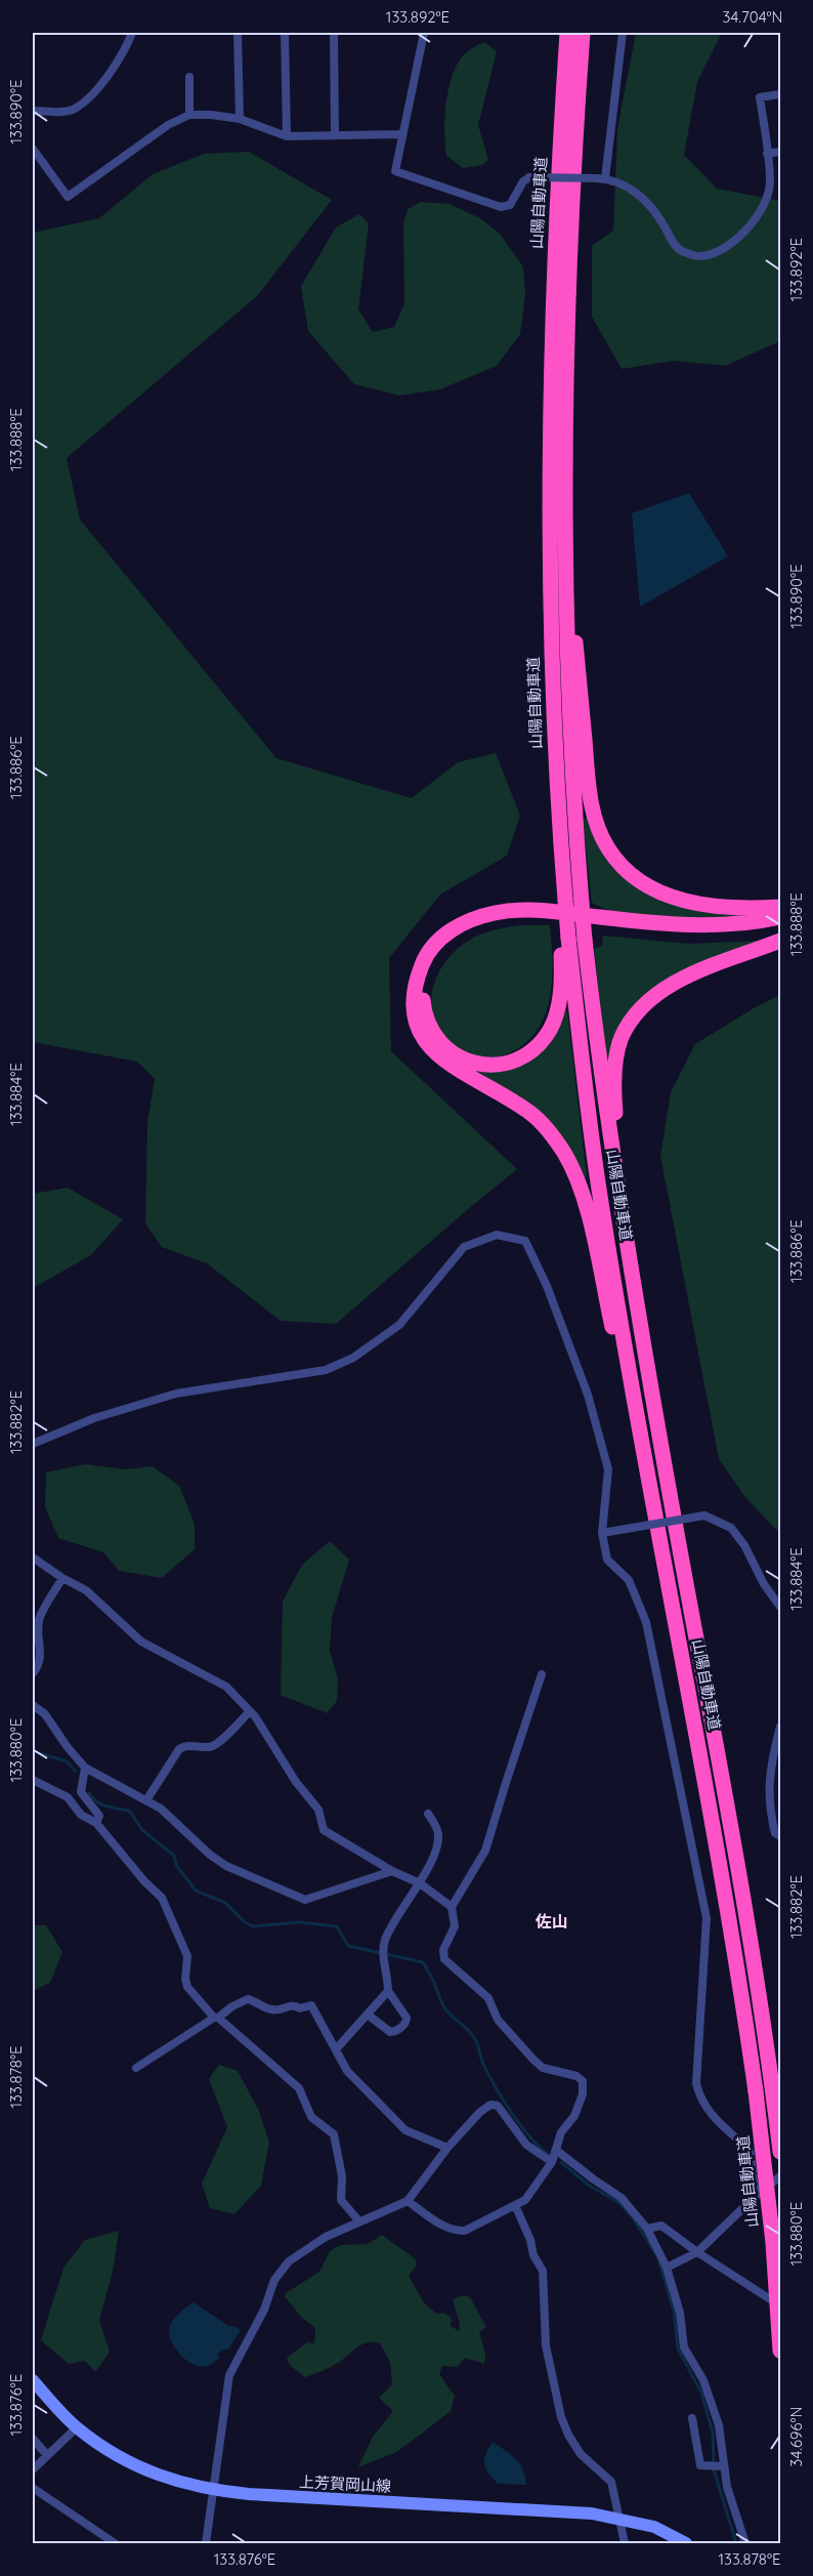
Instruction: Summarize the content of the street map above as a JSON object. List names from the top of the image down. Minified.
{"streets":{"highway":["山陽自動車道"],"main road":["上芳賀岡山線"]},"districts":["佐山"],"coordinates":["133.892°E","34.704°N","133.890°E","133.888°E","133.886°E","133.884°E","133.882°E","133.880°E","133.878°E","133.876°E","34.696°N"]}
